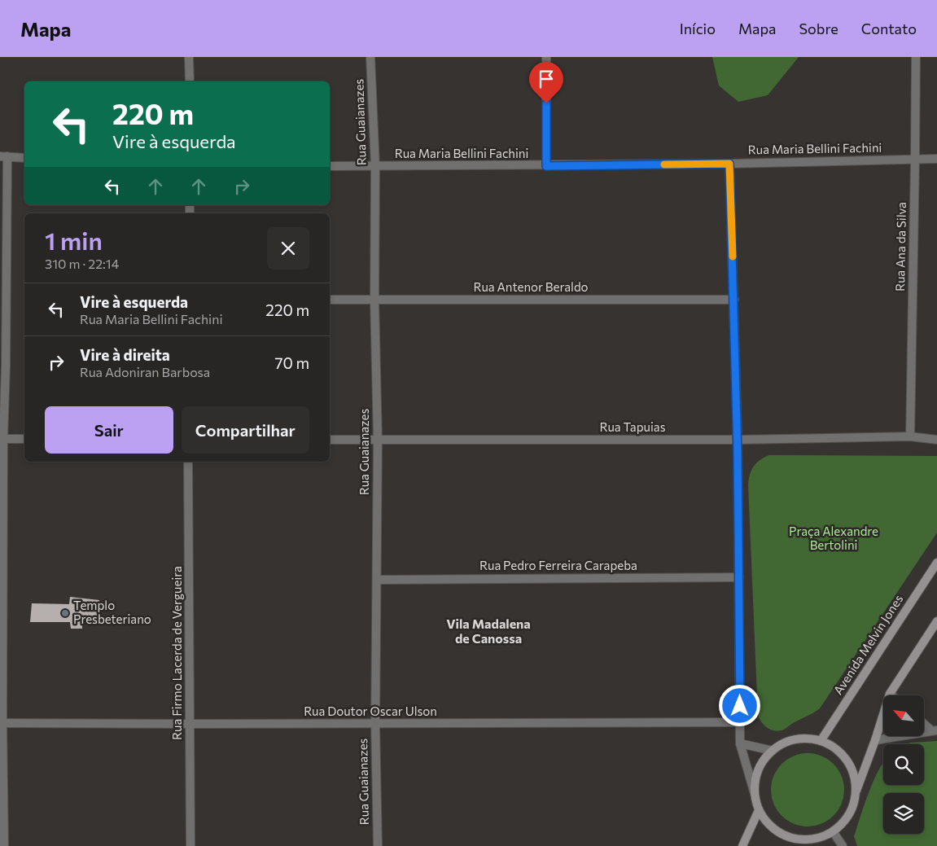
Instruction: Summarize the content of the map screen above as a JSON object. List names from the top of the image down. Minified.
{"streets":{"street":["Rua Guaianazes","Rua Maria Bellini Fachini","Rua Ana da Silva","Rua Antenor Beraldo","Rua Tapuias","Rua Pedro Ferreira Carapeba","Avenida Melvin Jones","Rua Firmo Lacerda de Vergueira","Rua Doutor Oscar Ulson"]},"crossings":[["Rua Guaianazes","Rua Maria Bellini Fachini"],["Rua Guaianazes","Rua Antenor Beraldo"],["Rua Guaianazes","Rua Tapuias"],["Rua Guaianazes","Rua Pedro Ferreira Carapeba"],["Rua Guaianazes","Rua Doutor Oscar Ulson"],["Rua Maria Bellini Fachini","Rua Ana da Silva"],["Rua Ana da Silva","Rua Tapuias"],["Rua Firmo Lacerda de Vergueira","Rua Doutor Oscar Ulson"]],"districts":["Vila Madalena de Canossa"],"parks":["Praça Alexandre Bertolini"],"places":["Templo Presbeteriano"],"north":"top left","page":{"header":"Mapa","nav":["Início","Mapa","Sobre","Contato"],"turn":["220 m","Vire à esquerda"],"heading":["1 min","310 m · 22:14"],"list":[{"name":"Vire à esquerda","note":"Rua Maria Bellini Fachini","value":"220 m"},{"name":"Vire à direita","note":"Rua Adoniran Barbosa","value":"70 m"}],"buttons":["Sair","Compartilhar"]}}
